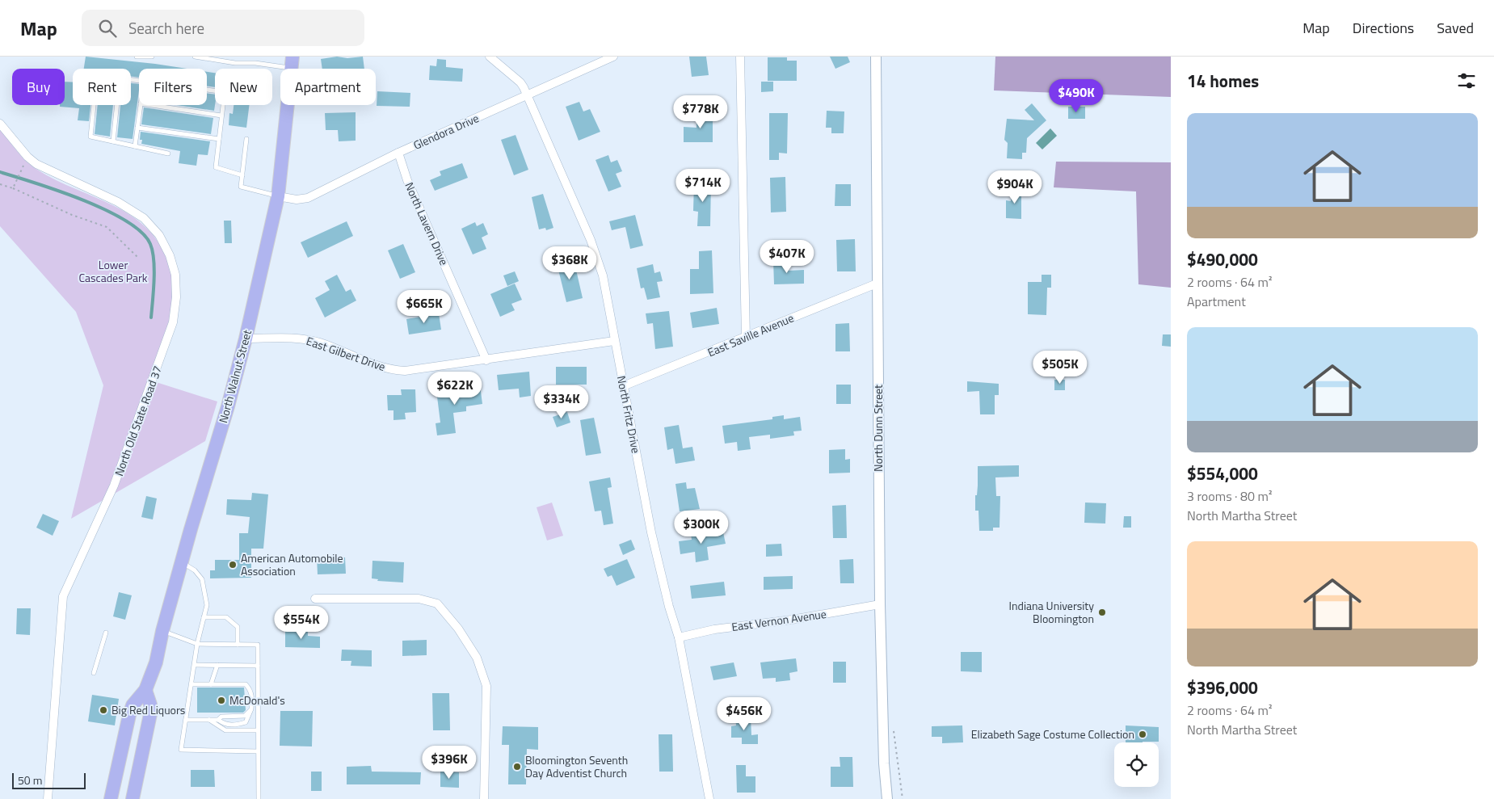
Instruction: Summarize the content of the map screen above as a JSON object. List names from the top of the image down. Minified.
{"streets":{"main road":["North Walnut Street"],"street":["Glendora Drive","North Lavern Drive","East Saville Avenue","East Gilbert Drive","North Fritz Drive","North Old State Road 37","North Dunn Street","East Vernon Avenue"]},"crossings":[["Glendora Drive","North Lavern Drive"],["Glendora Drive","North Walnut Street"],["Glendora Drive","North Fritz Drive"],["North Lavern Drive","East Gilbert Drive"],["East Saville Avenue","North Fritz Drive"],["East Saville Avenue","North Dunn Street"],["East Gilbert Drive","North Walnut Street"],["East Gilbert Drive","North Fritz Drive"],["North Fritz Drive","East Vernon Avenue"],["North Dunn Street","East Vernon Avenue"]],"parks":["Lower Cascades Park"],"places":["American Automobile Association","Indiana University Bloomington","McDonald's","Big Red Liquors","Elizabeth Sage Costume Collection","Bloomington Seventh Day Adventist Church"],"scale_bar":"50 m","page":{"header":"Map","search":"Search here","nav":["Map","Directions","Saved"],"heading":"14 homes","chip":["Buy","Rent","Filters","New","Apartment"],"price":["$490K","$778K","$714K","$904K","$407K","$368K","$665K","$505K","$622K","$334K","$300K","$554K","$456K","$396K"],"list":[{"name":"$490,000","note":"2 rooms · 64 m² · Apartment"},{"name":"$554,000","note":"3 rooms · 80 m² · North Martha Street"},{"name":"$396,000","note":"2 rooms · 64 m² · North Martha Street"}],"scale":"50 m"}}
